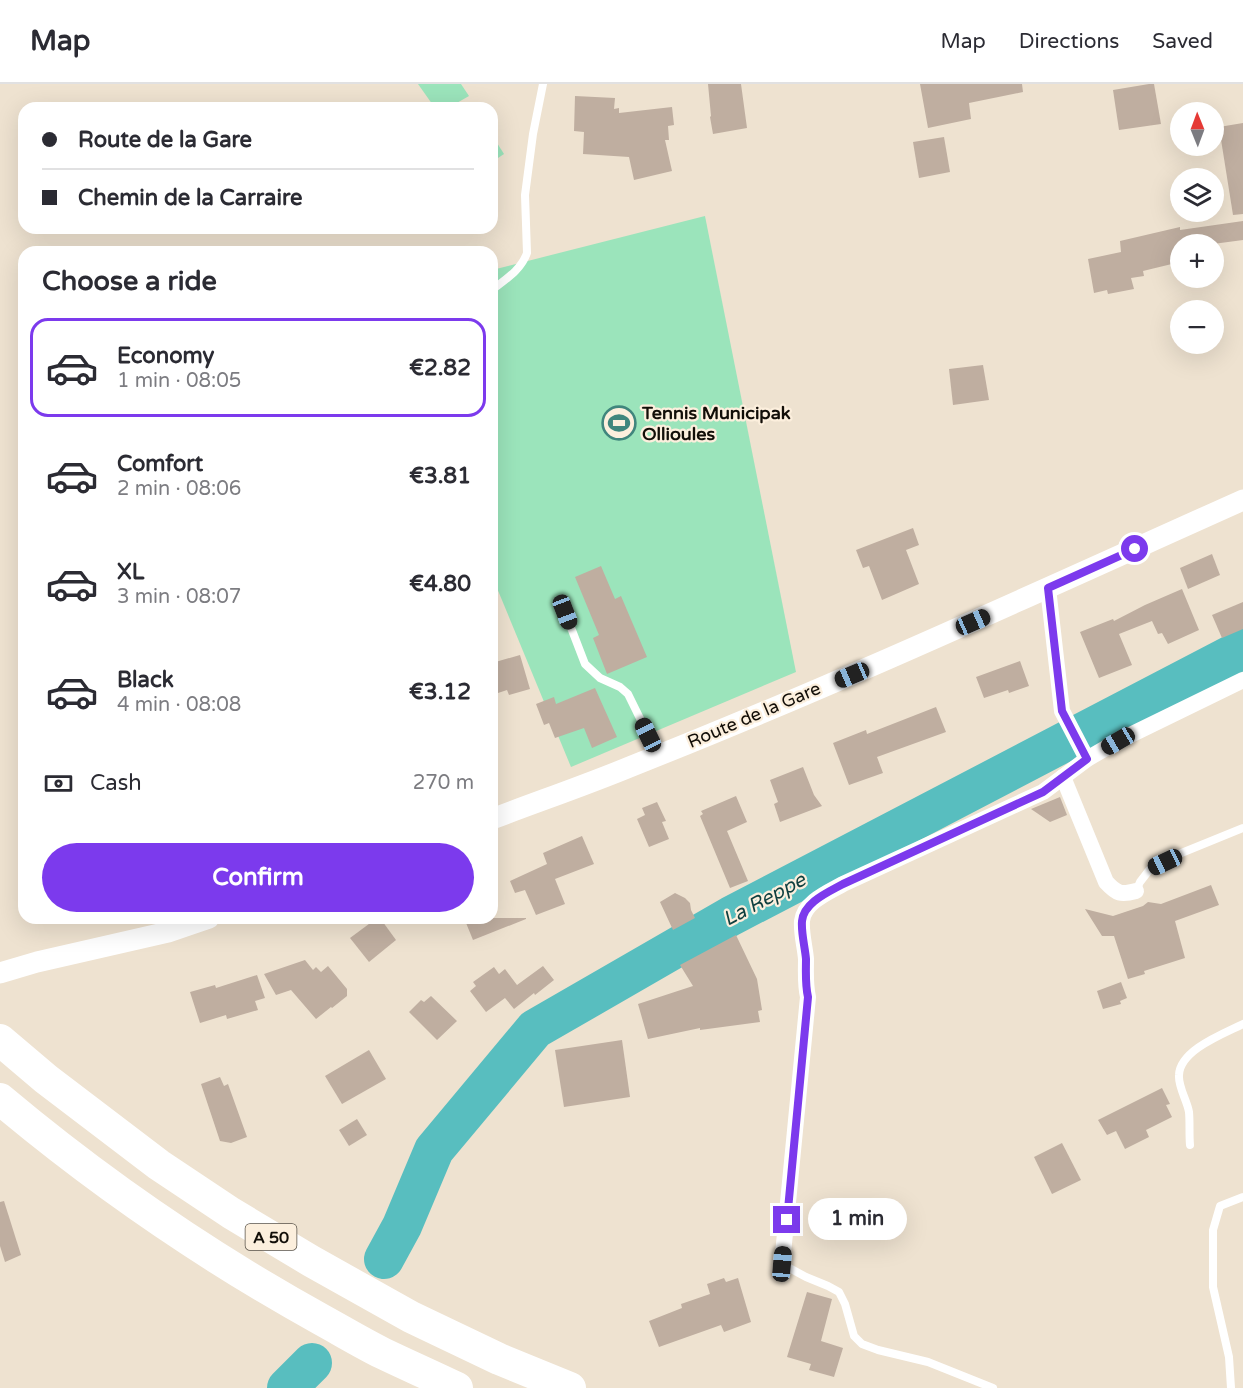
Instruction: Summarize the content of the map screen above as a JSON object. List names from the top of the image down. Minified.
{"streets":{"highway":["A 50"],"street":["Route de la Gare"]},"water":["La Reppe"],"places":{"sports":["Tennis Municipak Ollioules"]},"north":"top","page":{"header":"Map","nav":["Map","Directions","Saved"],"map_buttons":["+","−"],"banner":["Route de la Gare","Chemin de la Carraire"],"heading":"Choose a ride","list":[{"name":"Economy","note":"1 min · 08:05","value":"€2.82"},{"name":"Comfort","note":"2 min · 08:06","value":"€3.81"},{"name":"XL","note":"3 min · 08:07","value":"€4.80"},{"name":"Black","note":"4 min · 08:08","value":"€3.12"}],"pay":["Cash","270 m"],"buttons":"Confirm","bubble":"1 min"}}
